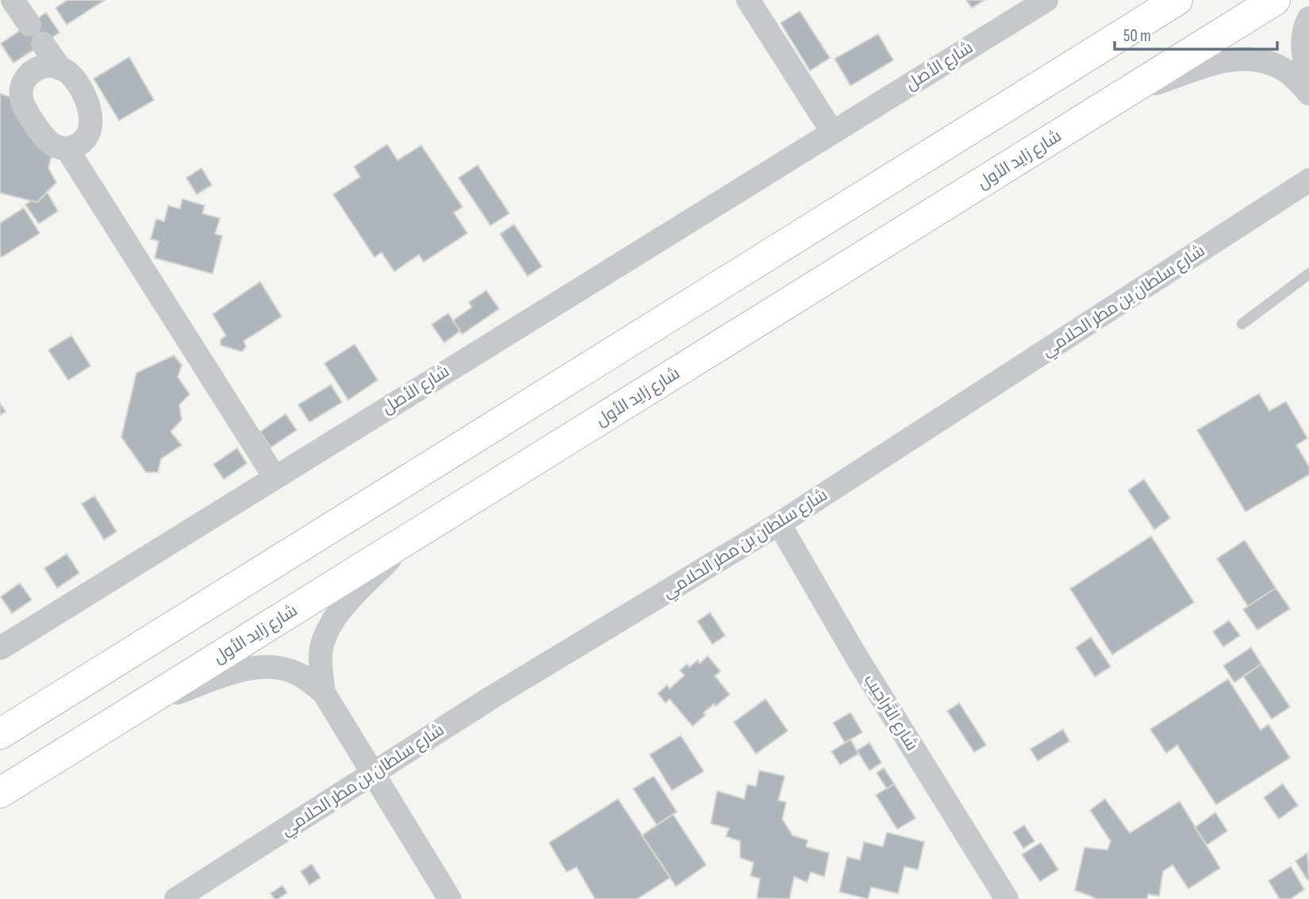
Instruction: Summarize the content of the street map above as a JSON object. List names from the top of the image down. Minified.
{"streets":{"main road":["شارع زايد الأول"],"street":["شارع الأصل","شارع سلطان بن مطر الحلامي","شارع التَّراحِيب"]},"crossings":[["شارع سلطان بن مطر الحلامي","شارع التَّراحِيب"]],"scale_bar":"50 m"}
